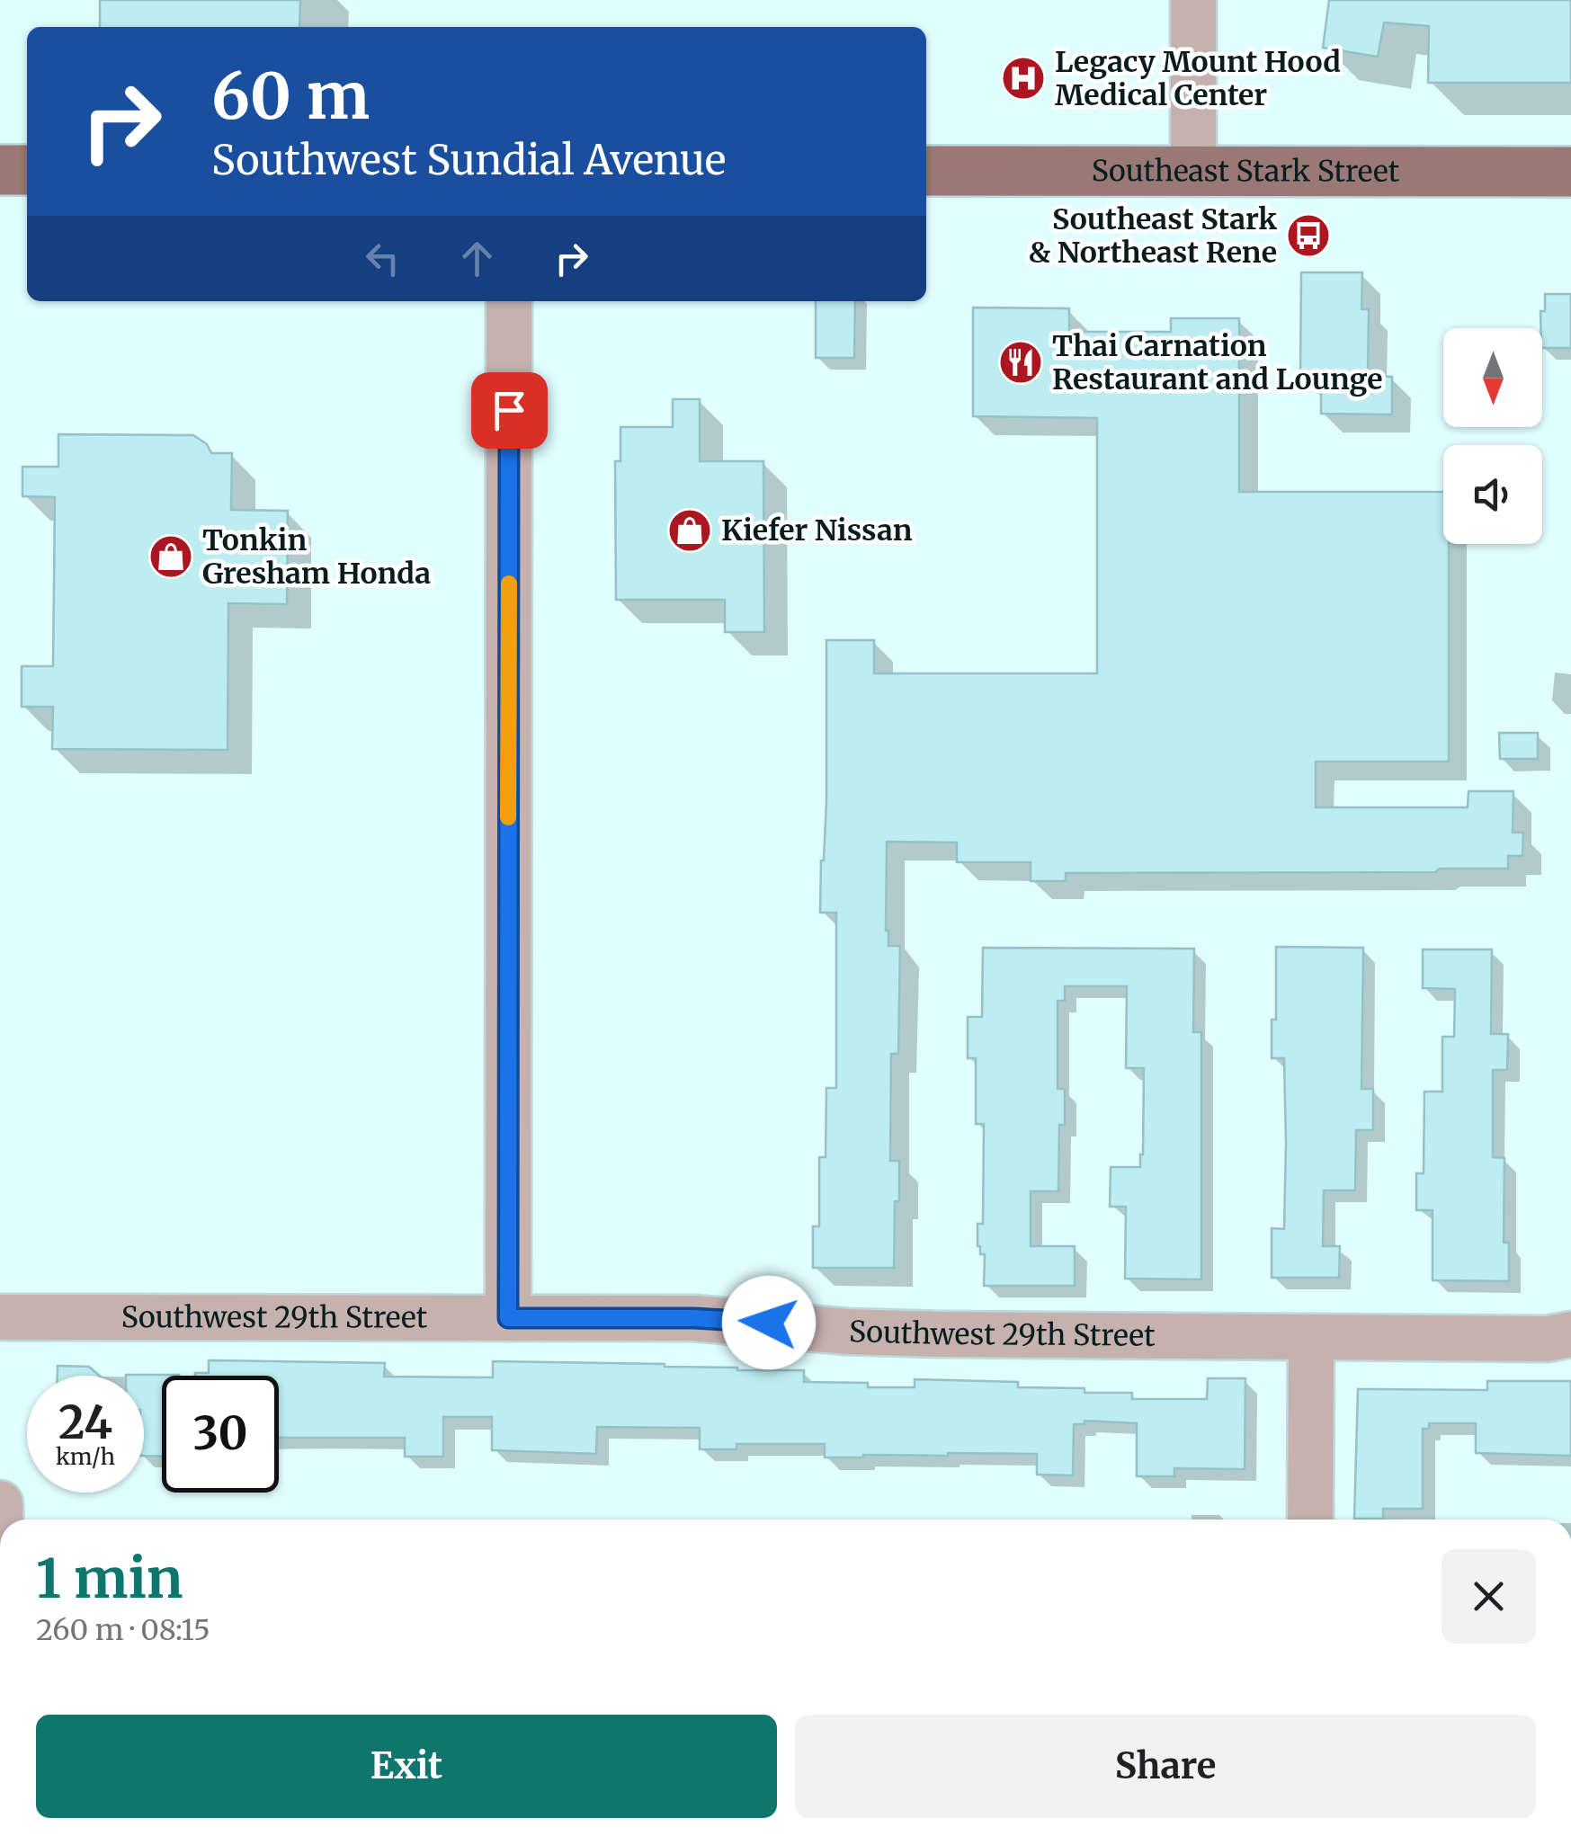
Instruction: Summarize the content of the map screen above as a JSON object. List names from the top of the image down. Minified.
{"streets":{"main road":["Southeast Stark Street"],"street":["Southwest 29th Street"]},"places":{"hospital":["Legacy Mount Hood Medical Center"],"bus stop":["Southeast Stark & Northeast Rene"],"restaurant":["Thai Carnation Restaurant and Lounge"],"shop":["Kiefer Nissan","Tonkin Gresham Honda"]},"north":"bottom","page":{"turn":["60 m","Southwest Sundial Avenue"],"speed":"24 km/h","limit":"30","heading":["1 min","260 m · 08:15"],"buttons":["Exit","Share"]}}
